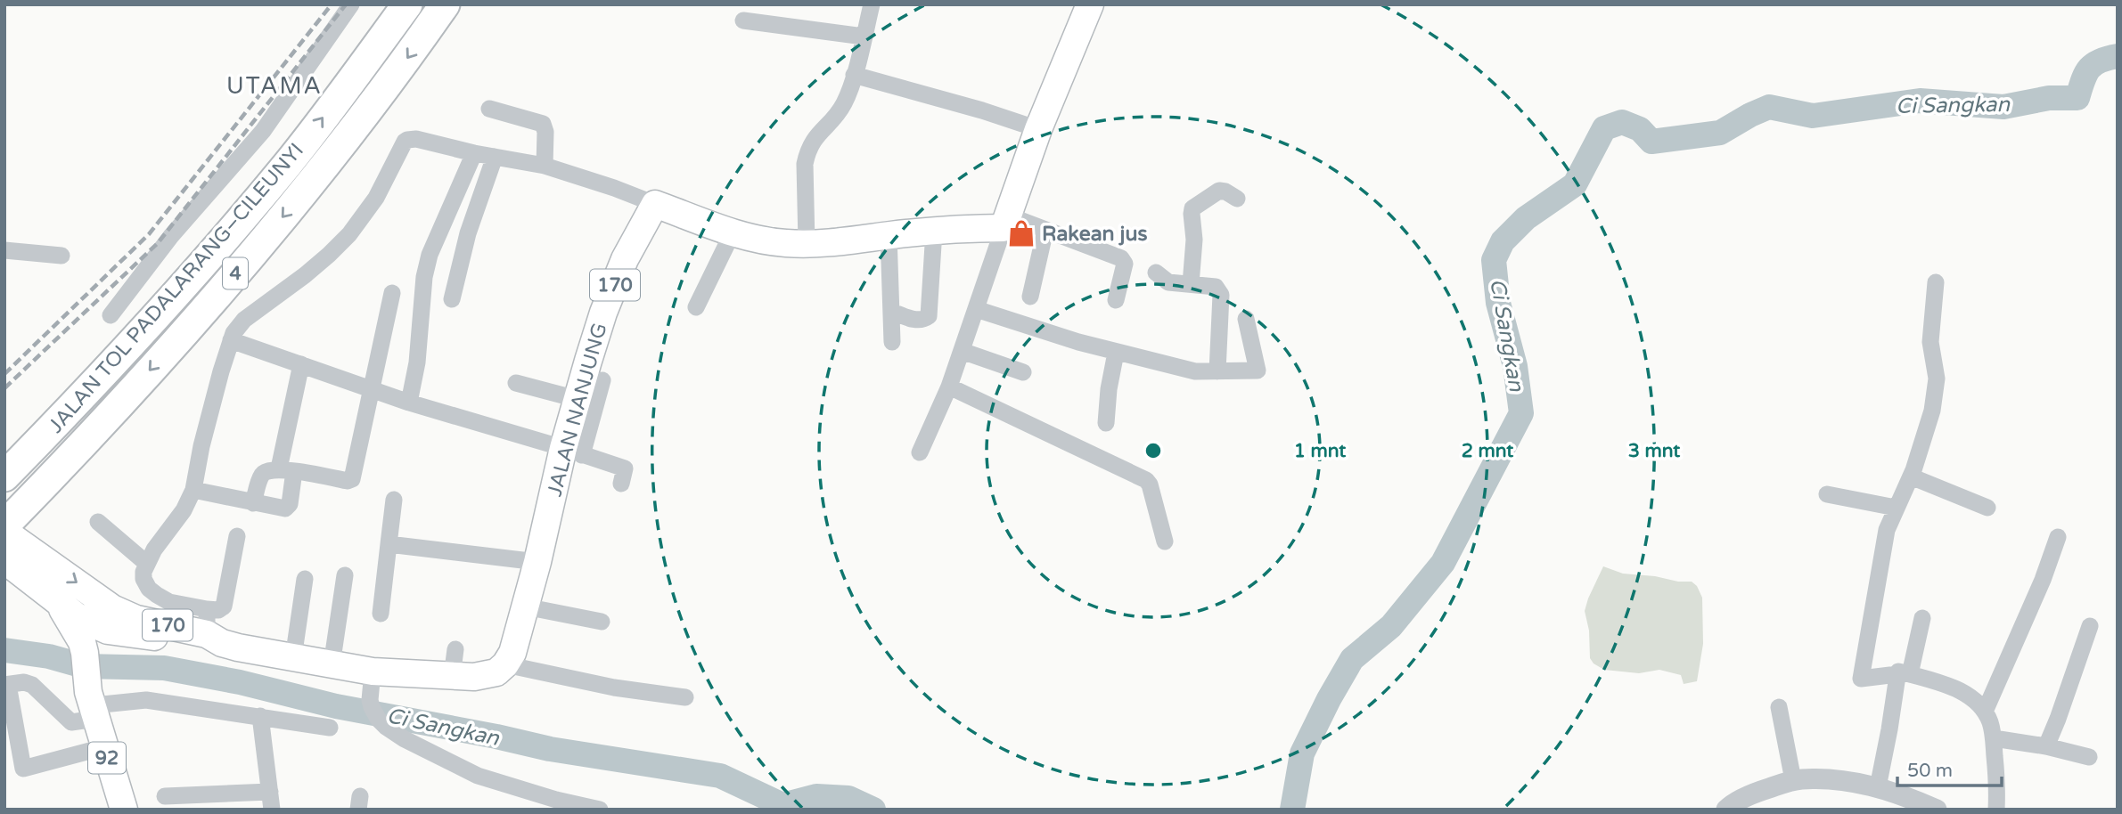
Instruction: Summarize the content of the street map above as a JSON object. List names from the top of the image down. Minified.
{"streets":{"highway":["4","JALAN TOL PADALARANG–CILEUNYI"],"main road":["170","JALAN NANJUNG","92"]},"crossings":[["170","JALAN NANJUNG"],["170","92"]],"districts":["UTAMA"],"water":["Ci Sangkan"],"places":{"shop":["Rakean jus"]},"scale_bar":"50 m","rings":["1 mnt","2 mnt","3 mnt"]}
